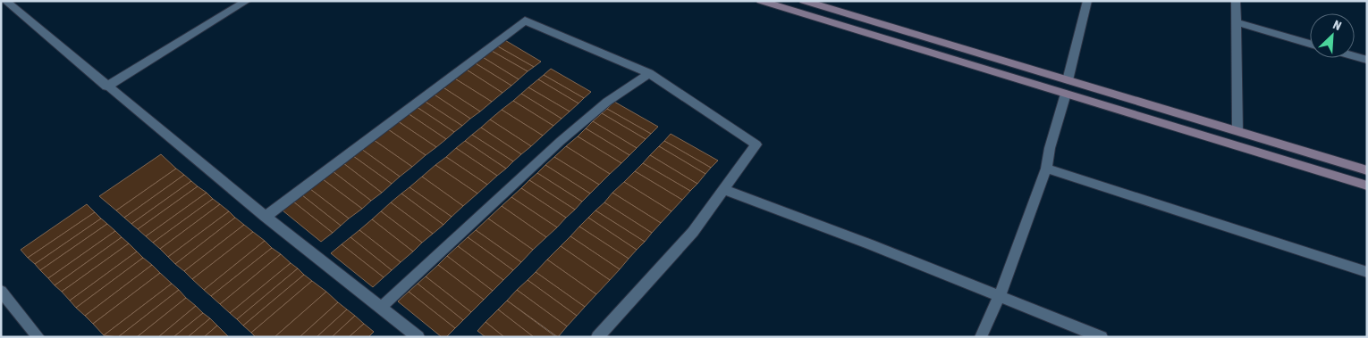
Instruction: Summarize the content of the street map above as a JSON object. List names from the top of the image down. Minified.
{"north":"top right"}
